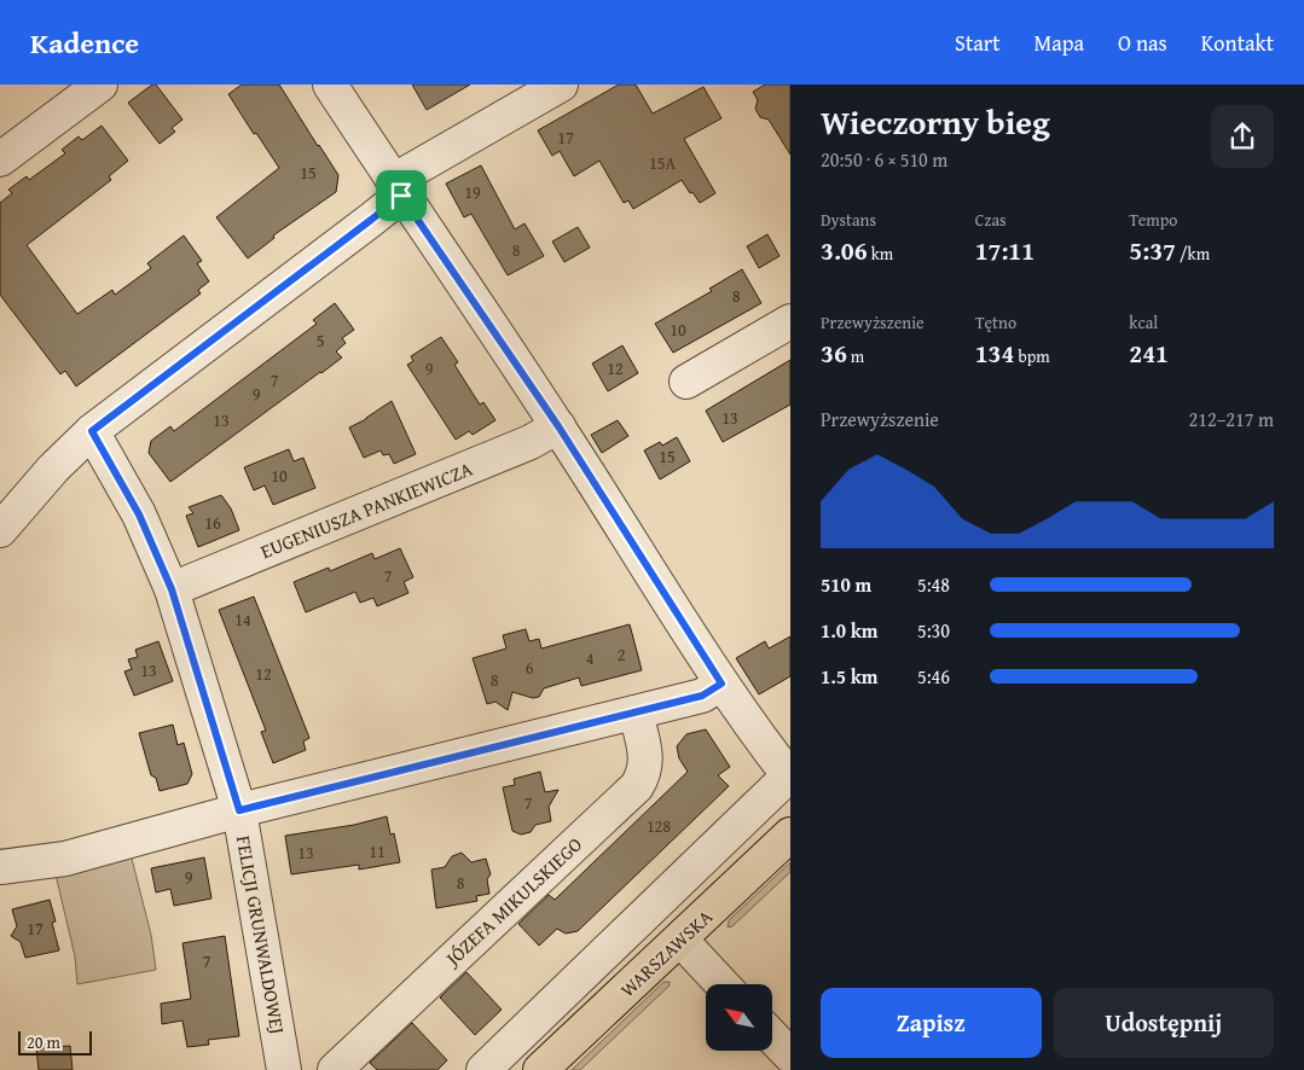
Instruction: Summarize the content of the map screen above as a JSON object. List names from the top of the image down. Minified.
{"streets":{"main road":["WARSZAWSKA"],"street":["EUGENIUSZA PANKIEWICZA","JÓZEFA MIKULSKIEGO","FELICJI GRUNWALDOWEJ"]},"crossings":[["EUGENIUSZA PANKIEWICZA","FELICJI GRUNWALDOWEJ"]],"house_numbers":["17","15A","15","19","8","8","10","5","9","12","7","9","13","13","15","10","16","7","14","2","4","6","13","12","8","7","128","11","13","9","8","17","7"],"scale_bar":"20 m","north":"top left","page":{"header":"Kadence","nav":["Start","Mapa","O nas","Kontakt"],"heading":["Wieczorny bieg","20:50 · 6 × 510 m"],"stats":[["Dystans","3.06 km"],["Czas","17:11"],["Tempo","5:37 /km"],["Przewyższenie","36 m"],["Tętno","134 bpm"],["kcal","241"]],"chart":["Przewyższenie","212–217 m"],"list":[{"name":"510 m","note":"5:48"},{"name":"1.0 km","note":"5:30"},{"name":"1.5 km","note":"5:46"}],"buttons":["Zapisz","Udostępnij"],"scale":"20 m"}}
